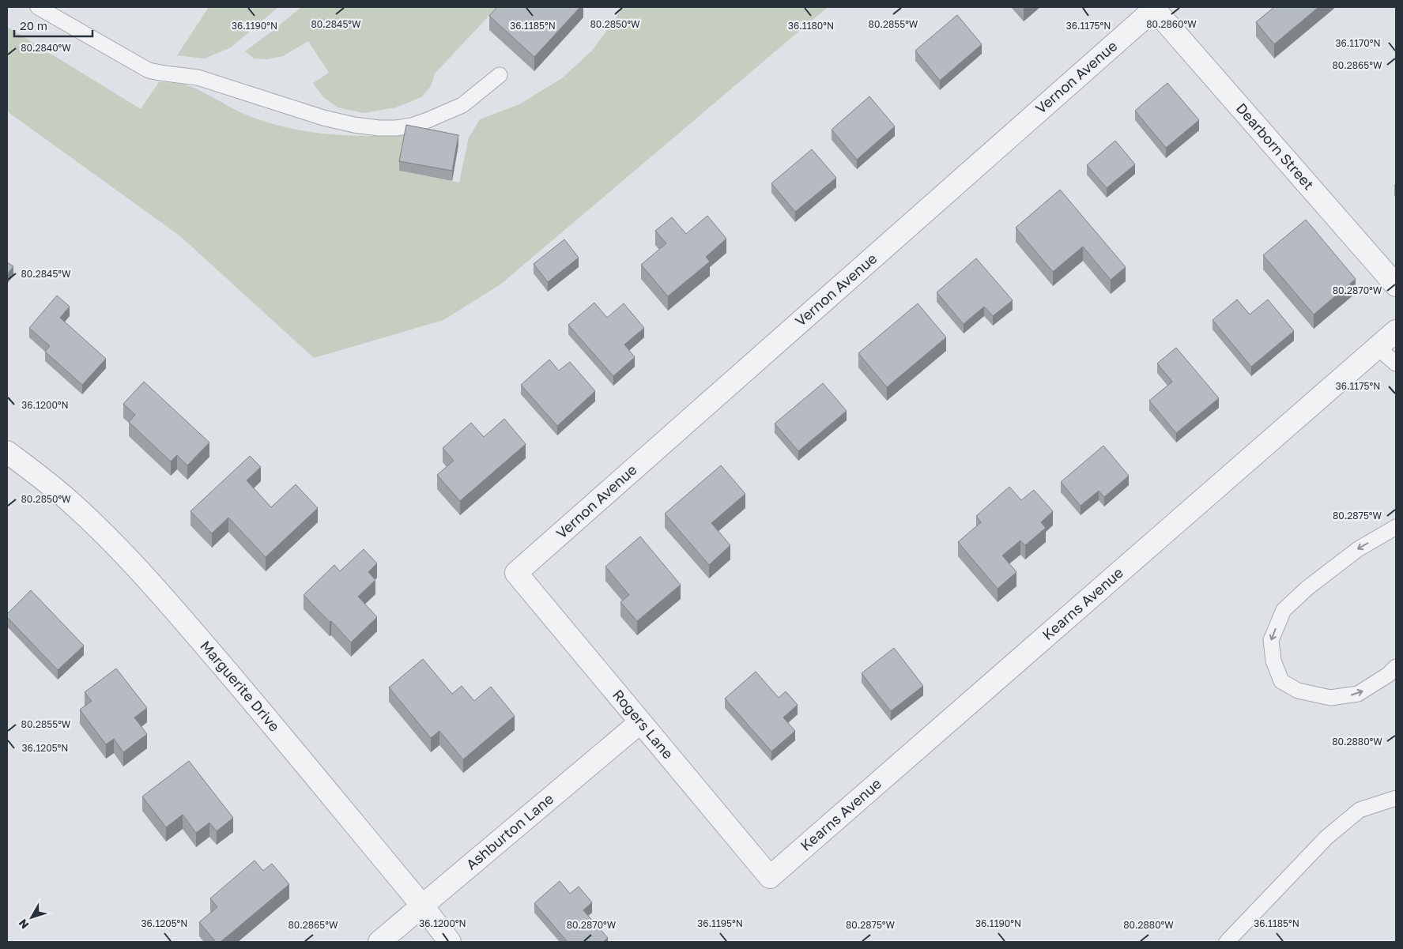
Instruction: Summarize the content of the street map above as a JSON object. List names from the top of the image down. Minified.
{"streets":{"street":["Vernon Avenue","Dearborn Street","Kearns Avenue","Marguerite Drive","Rogers Lane","Ashburton Lane"]},"crossings":[["Vernon Avenue","Dearborn Street"],["Vernon Avenue","Rogers Lane"],["Kearns Avenue","Rogers Lane"],["Marguerite Drive","Ashburton Lane"],["Rogers Lane","Ashburton Lane"]],"scale_bar":"20 m","north":"bottom left","coordinates":["80.2845°W","80.2850°W","80.2855°W","80.2860°W","36.1185°N","36.1190°N","36.1180°N","36.1175°N","36.1170°N","80.2840°W","80.2865°W","80.2870°W","36.1200°N","80.2875°W","80.2880°W","36.1205°N","36.1195°N"]}
